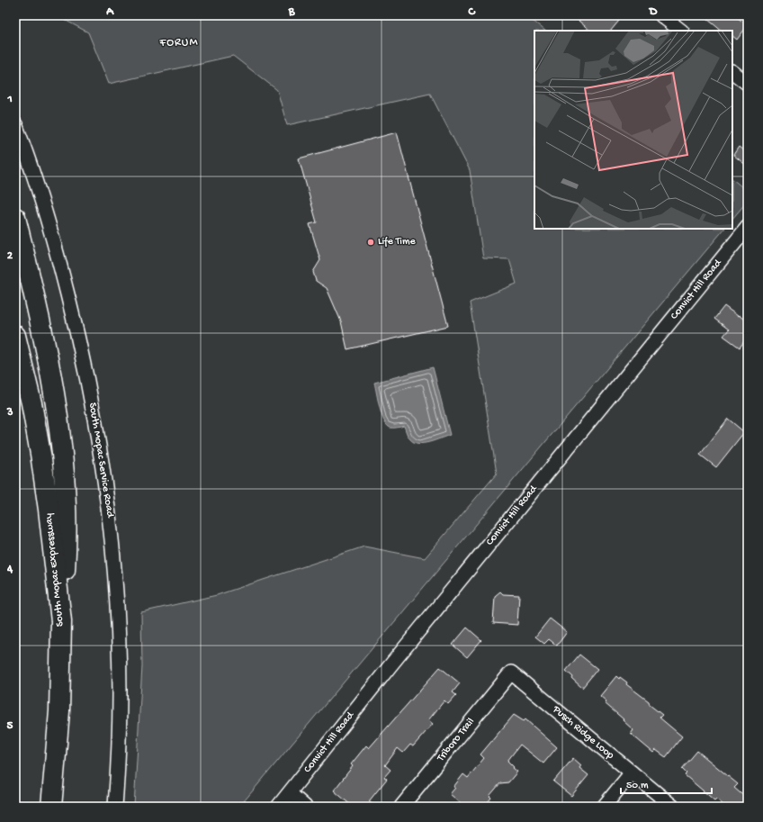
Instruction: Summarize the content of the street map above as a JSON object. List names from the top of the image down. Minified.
{"streets":{"highway":["South Mopac Expressway"],"street":["Convict Hill Road","South Mopac Service Road","Pusch Ridge Loop","Triboro Trail"]},"crossings":[["Pusch Ridge Loop","Triboro Trail"]],"districts":["FORUM"],"places":["Life Time"],"scale_bar":"50 m","grid":{"columns":["A","B","C","D"],"rows":["1","2","3","4","5"]}}
